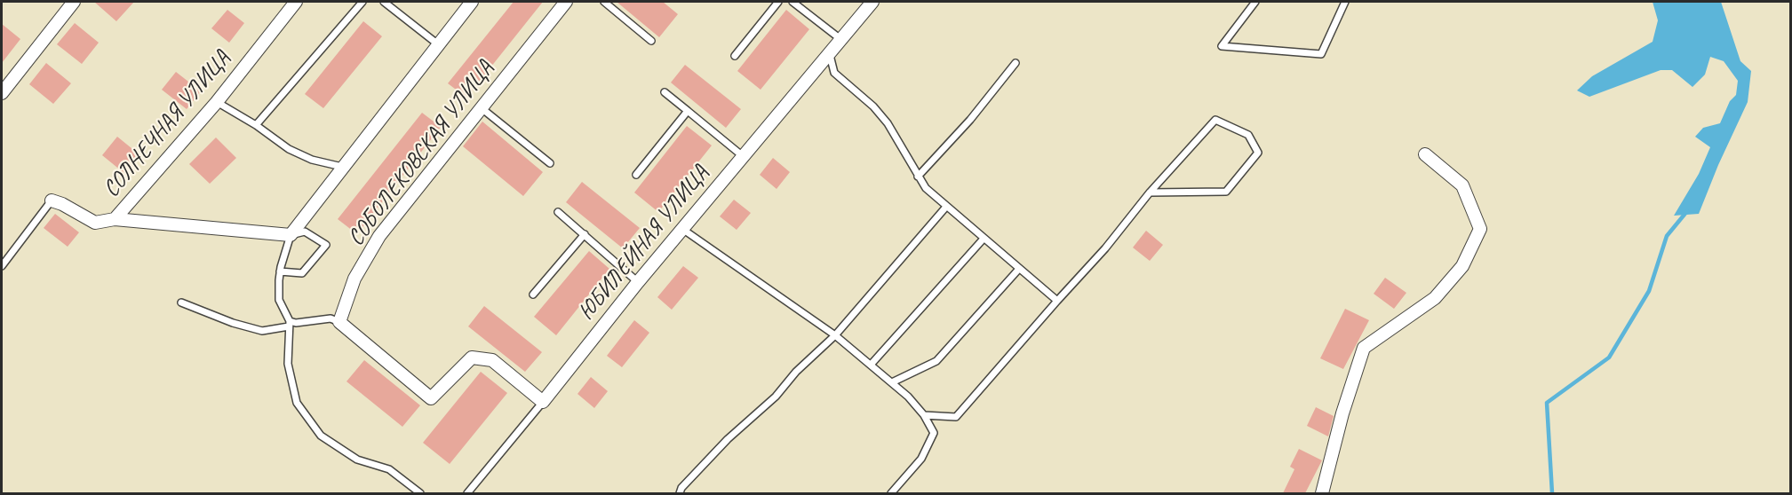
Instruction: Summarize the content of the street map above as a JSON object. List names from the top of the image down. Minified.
{"streets":{"street":["СОЛНЕЧНАЯ УЛИЦА","СОБОЛЕКОВСКАЯ УЛИЦА","ЮБИЛЕЙНАЯ УЛИЦА"]}}
